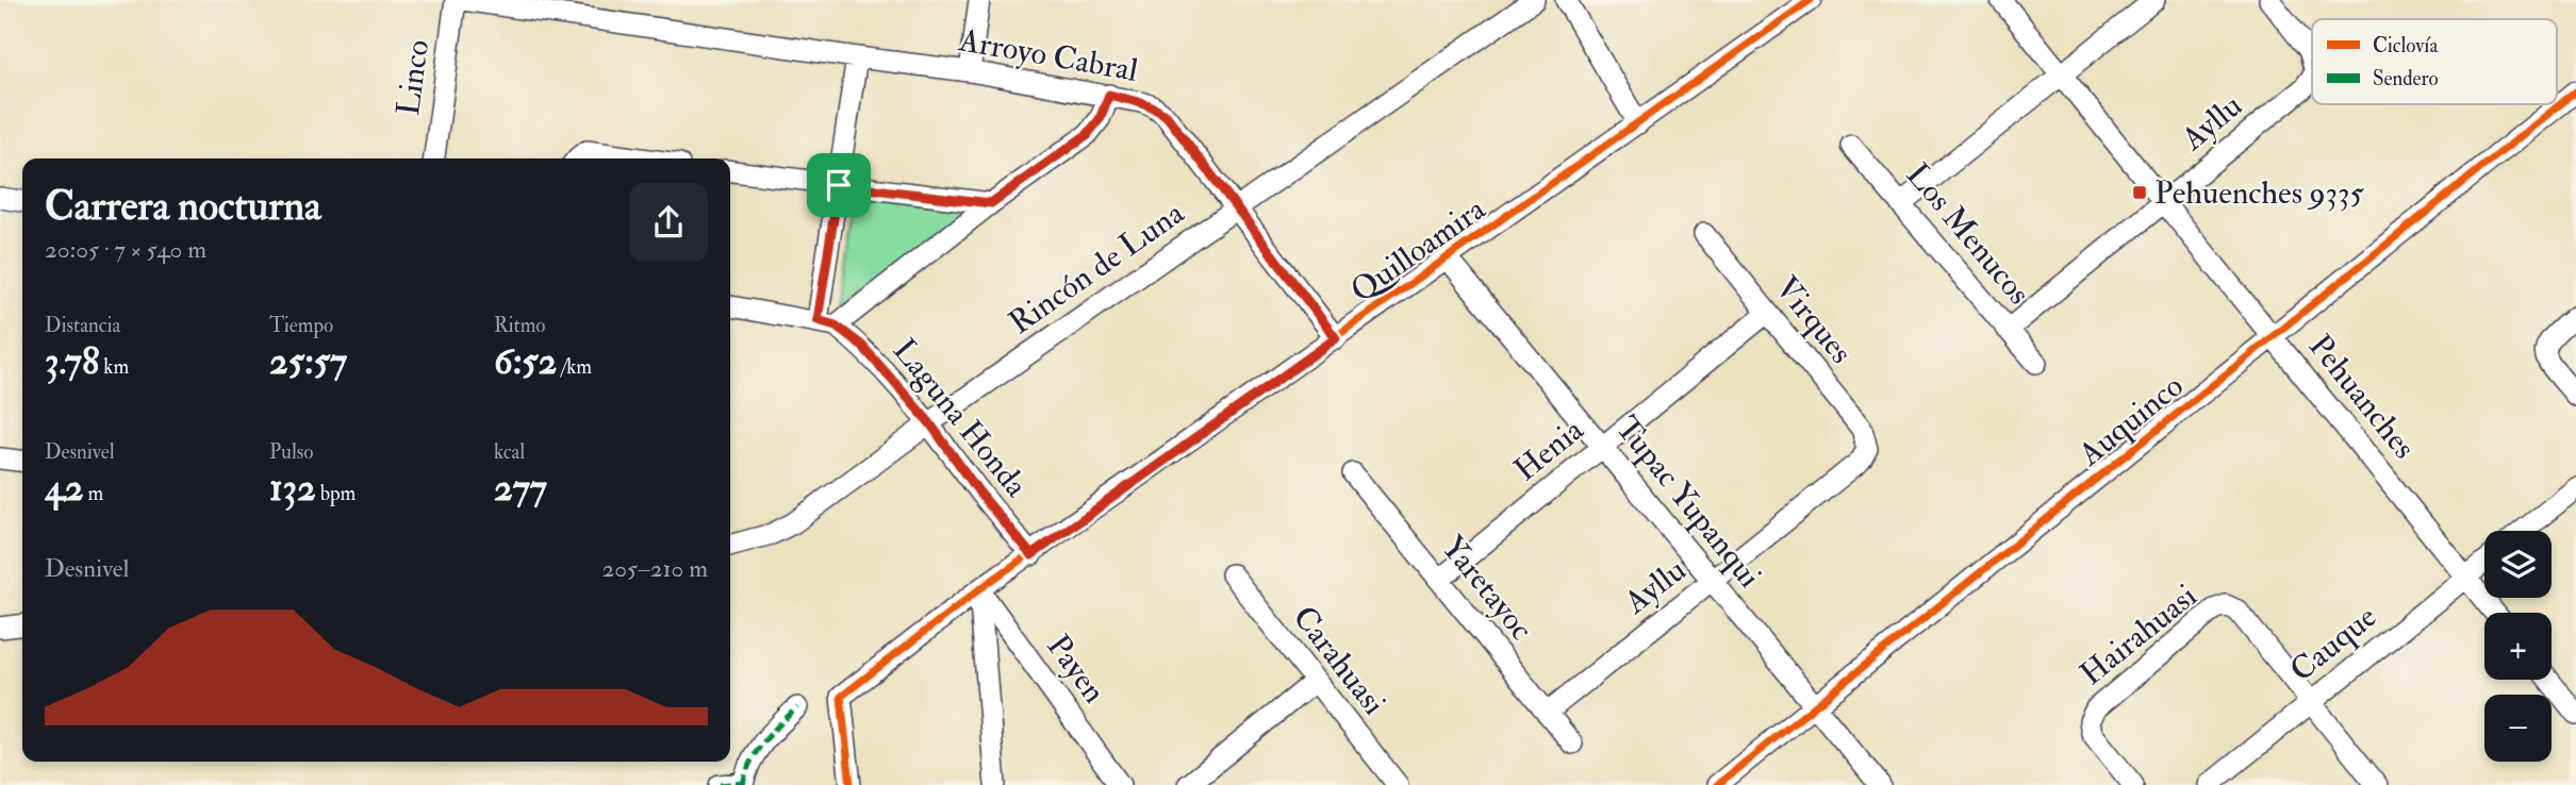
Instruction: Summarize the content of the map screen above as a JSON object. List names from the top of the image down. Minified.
{"streets":{"street":["Arroyo Cabral","Linco","Ayllu","Los Menucos","Quilloamira","Rincón de Luna","Virques","Pehuanches","Laguna Honda","Auquinco","Henia","Tupac Yupanqui","Yaretayoc","Hairahuasi","Cauque","Carahuasi","Payen"]},"crossings":[["Arroyo Cabral","Quilloamira"],["Arroyo Cabral","Rincón de Luna"],["Ayllu","Los Menucos"],["Ayllu","Virques"],["Ayllu","Pehuanches"],["Ayllu","Tupac Yupanqui"],["Ayllu","Yaretayoc"],["Quilloamira","Laguna Honda"],["Quilloamira","Tupac Yupanqui"],["Quilloamira","Payen"],["Rincón de Luna","Laguna Honda"],["Virques","Henia"],["Pehuanches","Auquinco"],["Pehuanches","Cauque"],["Auquinco","Tupac Yupanqui"],["Henia","Tupac Yupanqui"],["Henia","Yaretayoc"],["Hairahuasi","Cauque"]],"places":{"transit":["Pehuenches 9335"]},"legend":["Ciclovía","Sendero"],"page":{"heading":["Carrera nocturna","20:05 · 7 × 540 m"],"stats":[["Distancia","3.78 km"],["Tiempo","25:57"],["Ritmo","6:52 /km"],["Desnivel","42 m"],["Pulso","132 bpm"],["kcal","277"]],"map_buttons":["+","−"],"chart":["Desnivel","205–210 m"]}}
